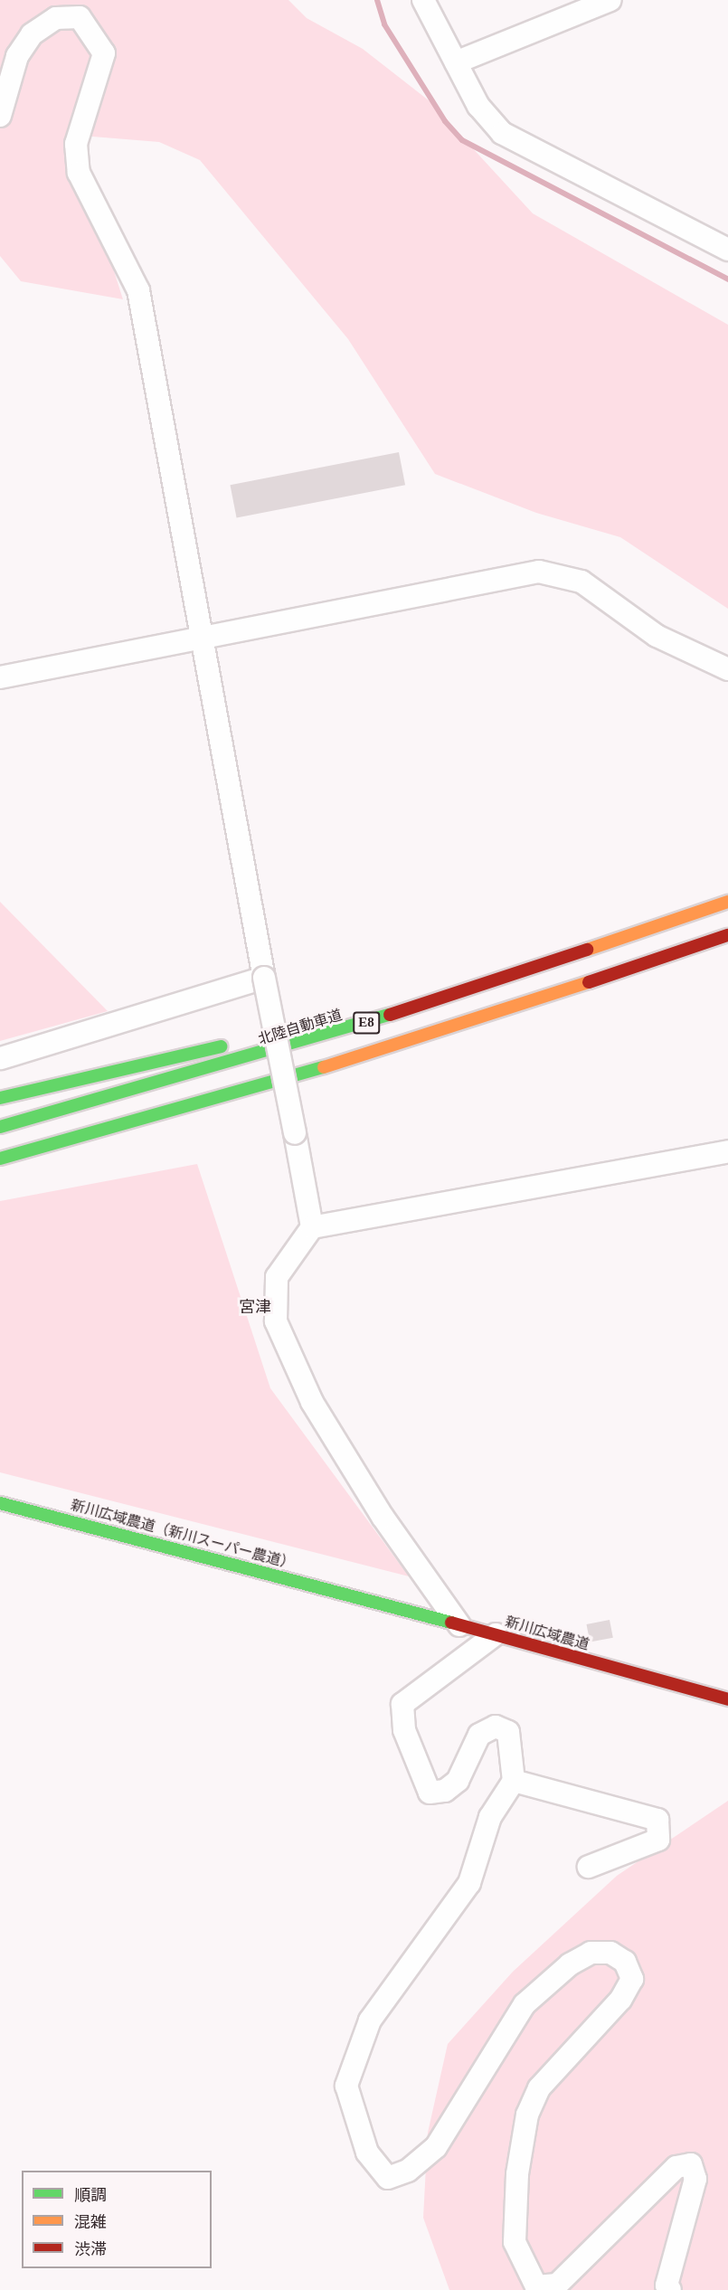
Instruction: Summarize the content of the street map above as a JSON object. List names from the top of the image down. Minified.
{"streets":{"main road":["E8","北陸自動車道","新川広域農道（新川スーパー農道）","新川広域農道"]},"crossings":[["新川広域農道（新川スーパー農道）","新川広域農道"]],"districts":["宮津"],"legend":["順調","混雑","渋滞"]}
